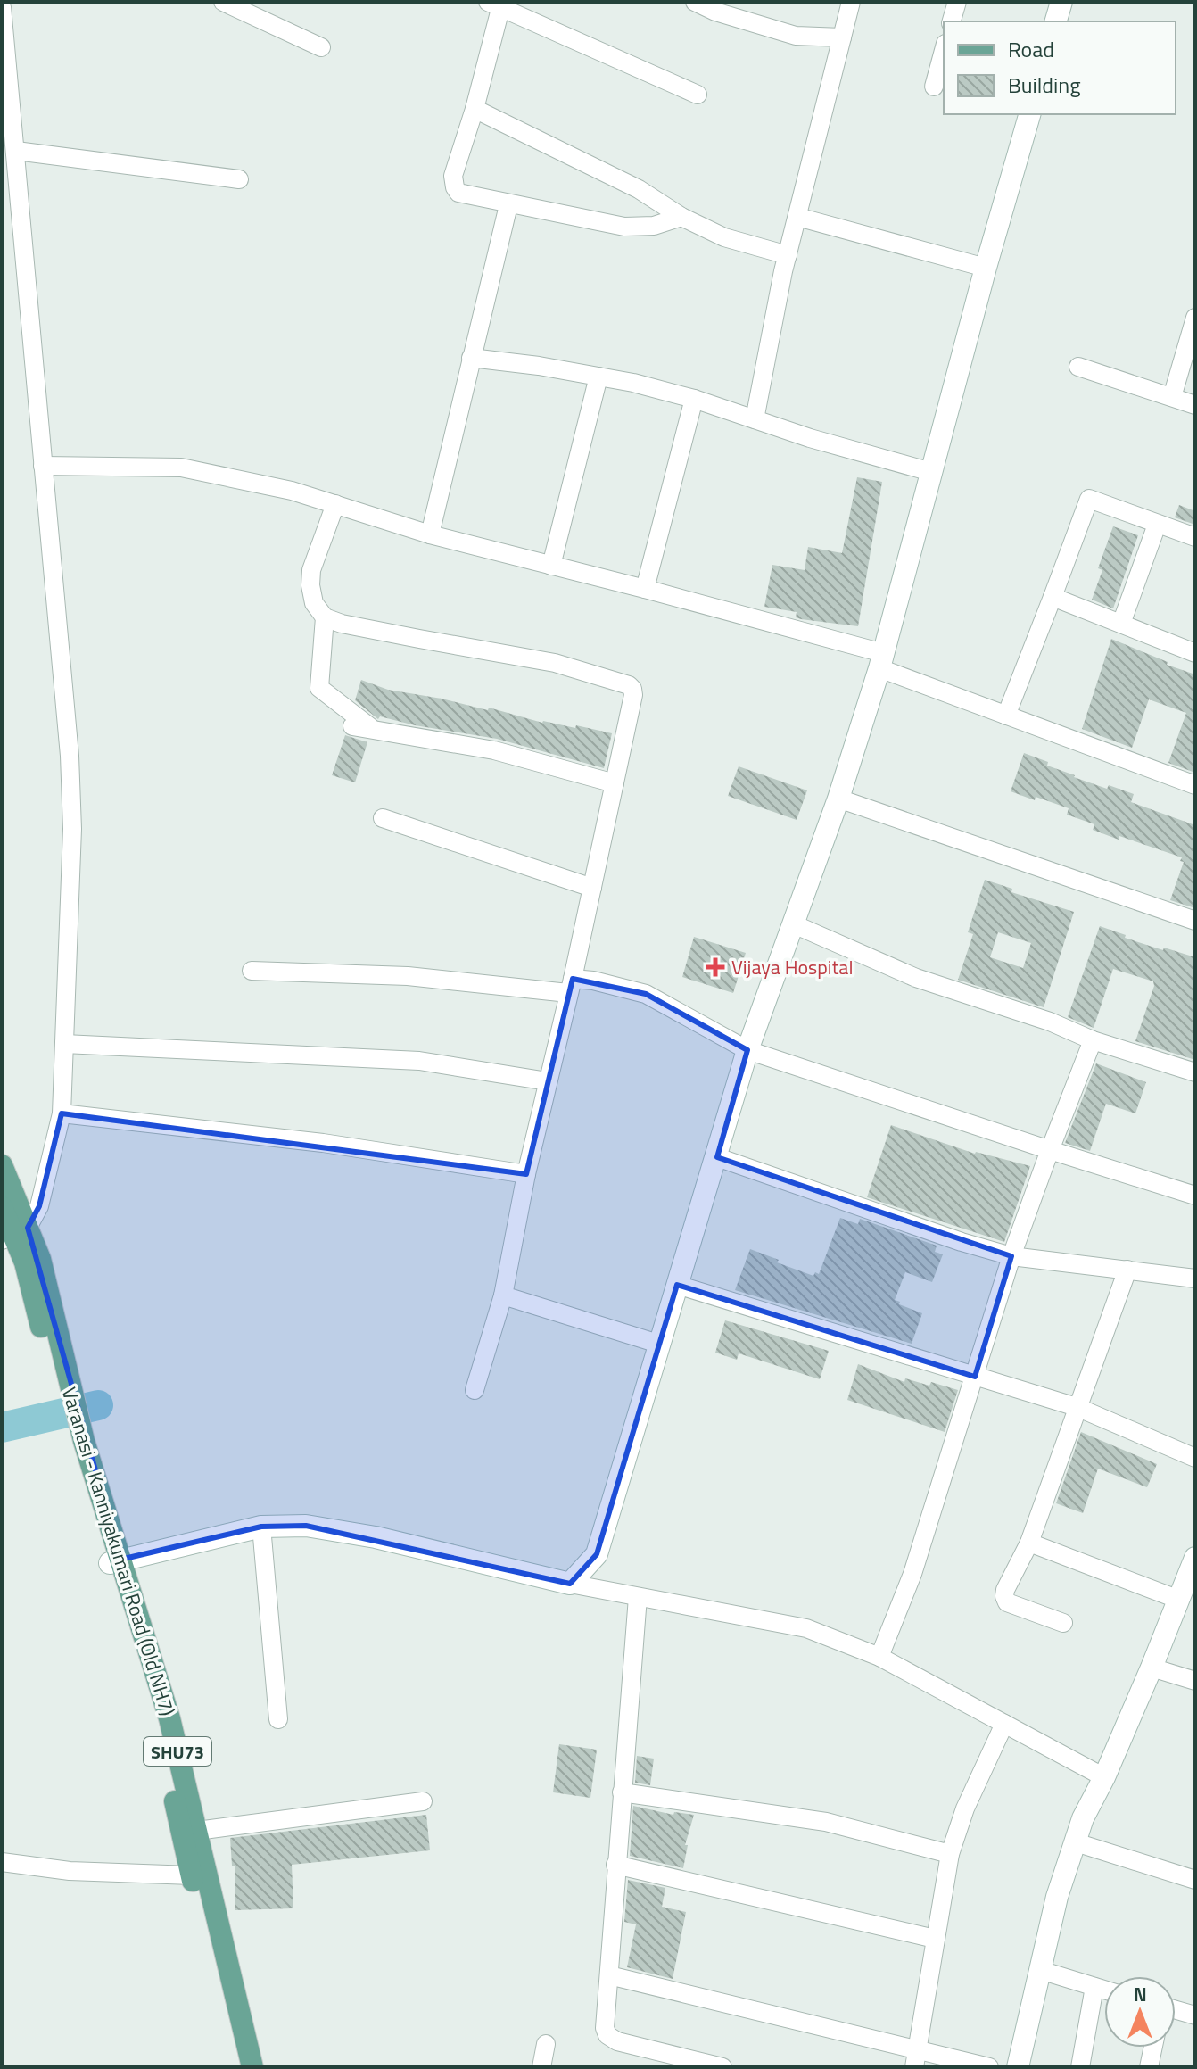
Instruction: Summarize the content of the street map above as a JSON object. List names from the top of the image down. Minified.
{"streets":{"main road":["Varanasi - Kanniyakumari Road (Old NH7)","SHU73"]},"places":{"health":["Vijaya Hospital"]},"legend":["Road","Building"],"north":"top"}
